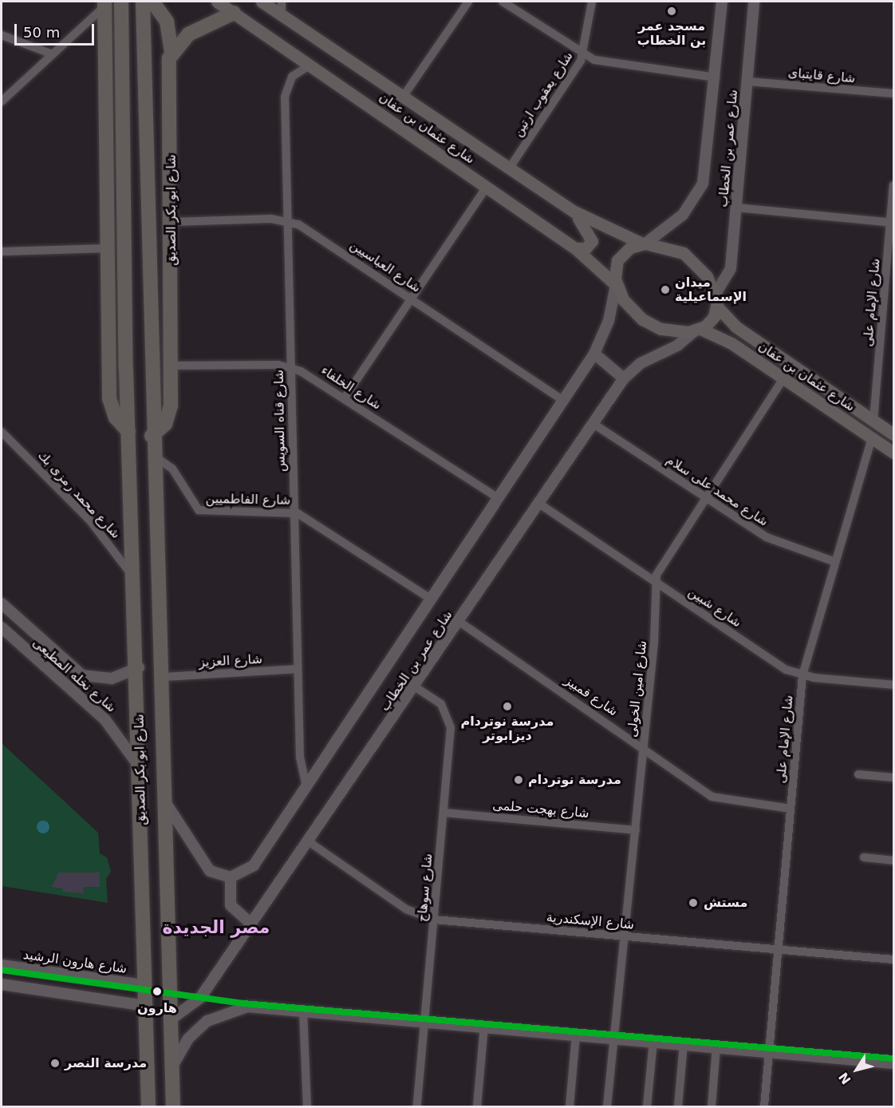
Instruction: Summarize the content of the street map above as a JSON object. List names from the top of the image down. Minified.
{"streets":{"main road":["شارع عثمان بن عفان","شارع ابو بكر الصديق"],"street":["شارع قايتباى","شارع يعقوب ارتين","شارع عمر بن الخطاب","شارع العباسيين","شارع الإمام على","شارع الخلفاء","شارع قناه السويس","شارع محمد على سلام","شارع محمد رمزى بك","شارع الفاطميين","شارع شبين","شارع العزيز","شارع نخله المطيعى","شارع امين الخولى","شارع قمبيز","شارع بهجت حلمى","شارع سوهاج","شارع الإسكندرية","شارع هارون الرشيد"]},"crossings":[["شارع قايتباى","شارع عمر بن الخطاب"],["شارع يعقوب ارتين","شارع عثمان بن عفان"],["شارع عثمان بن عفان","شارع عمر بن الخطاب"],["شارع عثمان بن عفان","شارع الإمام على"],["شارع عثمان بن عفان","شارع قناه السويس"],["شارع عثمان بن عفان","شارع امين الخولى"],["شارع عمر بن الخطاب","شارع ابو بكر الصديق"],["شارع عمر بن الخطاب","شارع العباسيين"],["شارع عمر بن الخطاب","شارع الخلفاء"],["شارع عمر بن الخطاب","شارع قناه السويس"],["شارع عمر بن الخطاب","شارع محمد على سلام"],["شارع عمر بن الخطاب","شارع الفاطميين"],["شارع عمر بن الخطاب","شارع شبين"],["شارع عمر بن الخطاب","شارع قمبيز"],["شارع عمر بن الخطاب","شارع سوهاج"],["شارع عمر بن الخطاب","شارع الإسكندرية"],["شارع ابو بكر الصديق","شارع العباسيين"],["شارع ابو بكر الصديق","شارع الخلفاء"],["شارع ابو بكر الصديق","شارع محمد رمزى بك"],["شارع ابو بكر الصديق","شارع الفاطميين"],["شارع ابو بكر الصديق","شارع العزيز"],["شارع ابو بكر الصديق","شارع نخله المطيعى"],["شارع ابو بكر الصديق","شارع هارون الرشيد"],["شارع العباسيين","شارع قناه السويس"],["شارع الإمام على","شارع محمد على سلام"],["شارع الإمام على","شارع شبين"],["شارع الإمام على","شارع قمبيز"],["شارع الإمام على","شارع الإسكندرية"],["شارع الخلفاء","شارع قناه السويس"],["شارع قناه السويس","شارع الفاطميين"],["شارع قناه السويس","شارع العزيز"],["شارع محمد على سلام","شارع امين الخولى"],["شارع شبين","شارع امين الخولى"],["شارع امين الخولى","شارع قمبيز"],["شارع امين الخولى","شارع بهجت حلمى"],["شارع امين الخولى","شارع الإسكندرية"],["شارع بهجت حلمى","شارع سوهاج"],["شارع سوهاج","شارع الإسكندرية"]],"districts":["مصر الجديدة"],"places":["مسجد عمر بن الخطاب","ميدان الإسماعيلية","مدرسة نوتردام ديزابوتر","مدرسة نوتردام","مستش","هارون","مدرسة النصر"],"scale_bar":"50 m","north":"bottom left"}
